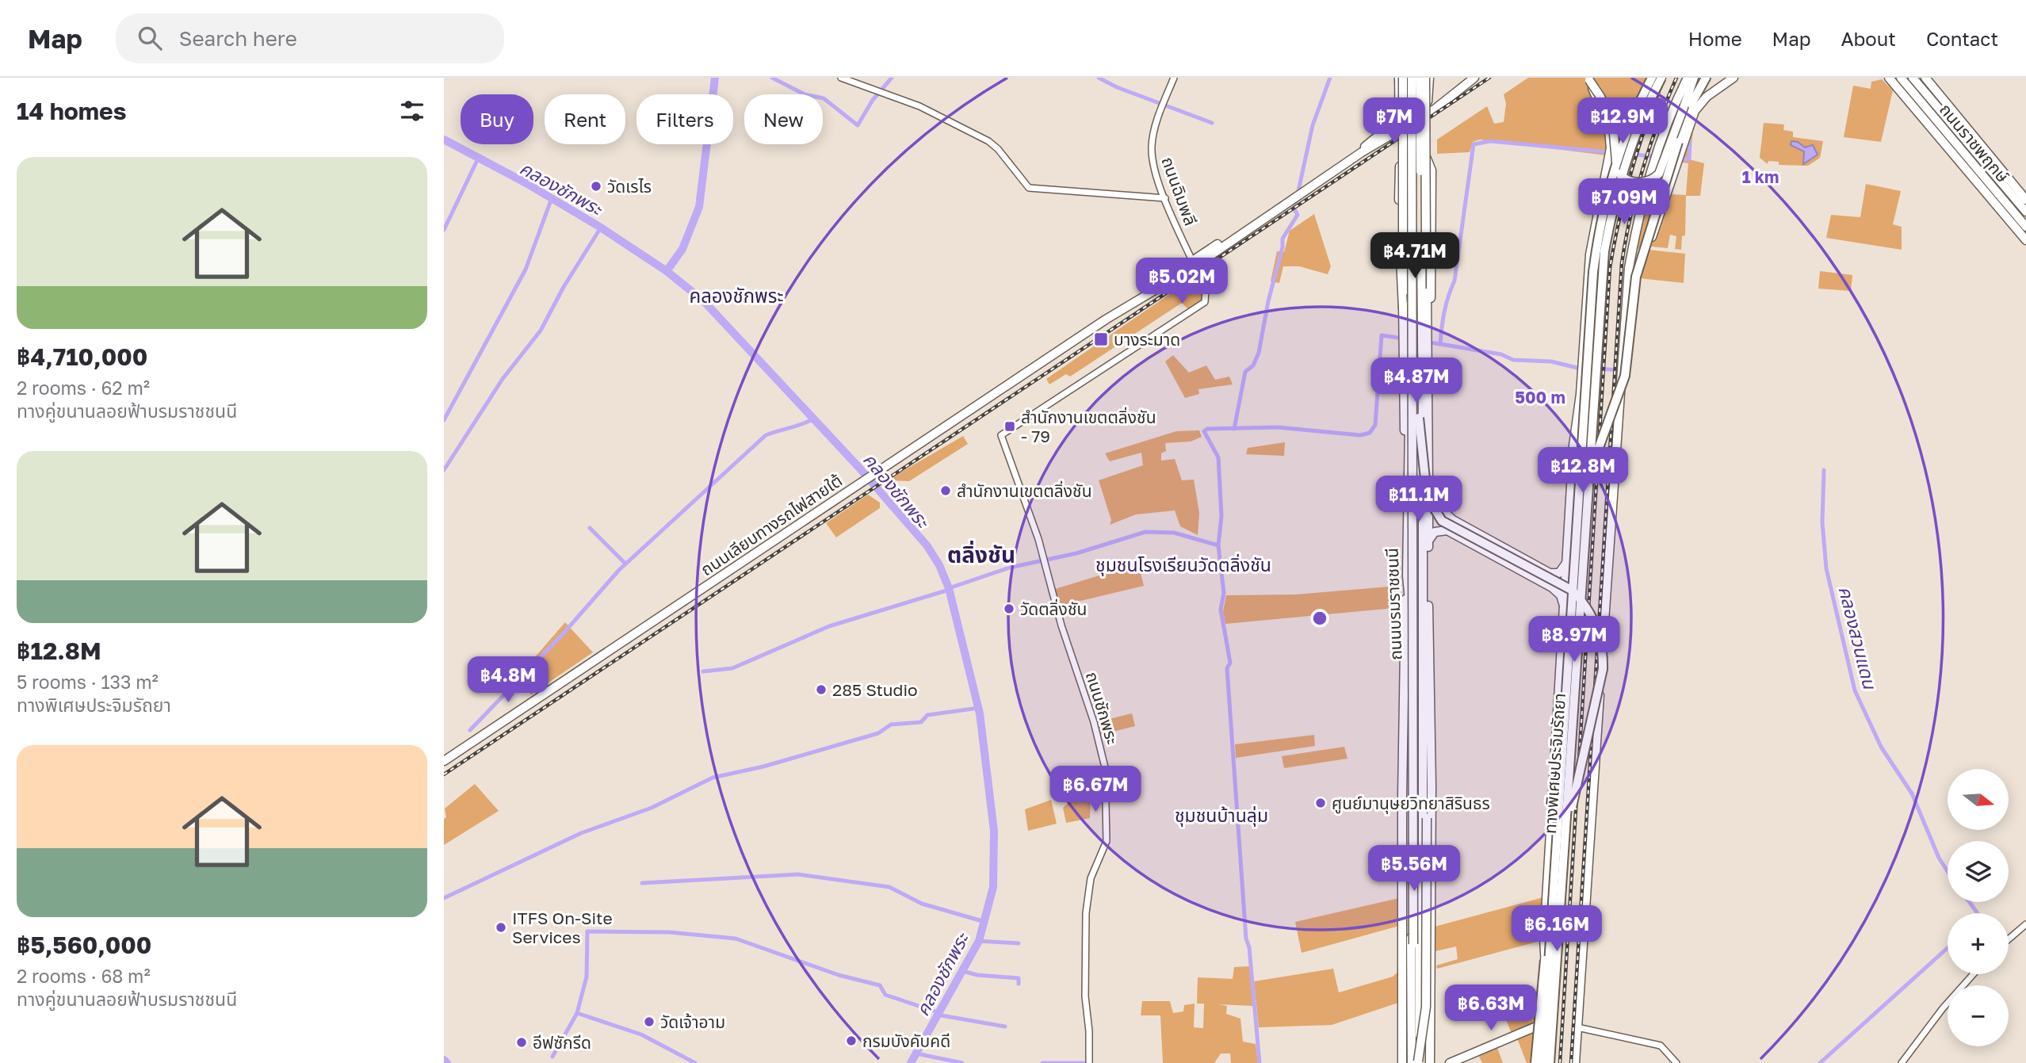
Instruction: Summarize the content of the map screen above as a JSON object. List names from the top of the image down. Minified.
{"streets":{"highway":["ทางพิเศษประจิมรัถยา"],"main road":["ถนนราชพฤกษ์","ถนนเลียบทางรถไฟสายใต้","ถนนบรมราชชนนี"],"street":["ถนนฉิมพลี","ถนนชักพระ"]},"crossings":[["ถนนฉิมพลี","ถนนเลียบทางรถไฟสายใต้"],["ถนนฉิมพลี","ถนนชักพระ"]],"districts":["คลองชักพระ","ตลิ่งชัน","ชุมชนโรงเรียนวัดตลิ่งชัน","ชุมชนบ้านลุ่ม"],"water":["คลองชักพระ","คลองสวนแดน"],"places":{"other":["วัดเรไร","สำนักงานเขตตลิ่งชัน","วัดตลิ่งชัน","285 Studio","ศูนย์มานุษยวิทยาสิรินธร","ITFS On-Site Services","วัดเจ้าอาม","กรมบังคับคดี","อีฟซักรีด"],"transit":["บางระมาด","สำนักงานเขตตลิ่งชัน - 79"]},"north":"right","page":{"header":"Map","search":"Search here","nav":["Home","Map","About","Contact"],"heading":"14 homes","chip":["Buy","Rent","Filters","New"],"price":["฿7M","฿12.9M","฿7.09M","฿4.71M","฿5.02M","฿4.87M","฿12.8M","฿11.1M","฿8.97M","฿4.8M","฿6.67M","฿5.56M","฿6.16M","฿6.63M"],"list":[{"name":"฿4,710,000","note":"2 rooms · 62 m² · ทางคู่ขนานลอยฟ้าบรมราชชนนี"},{"name":"฿12.8M","note":"5 rooms · 133 m² · ทางพิเศษประจิมรัถยา"},{"name":"฿5,560,000","note":"2 rooms · 68 m² · ทางคู่ขนานลอยฟ้าบรมราชชนนี"}],"map_buttons":["+","−"]},"rings":["1 km","500 m"]}
